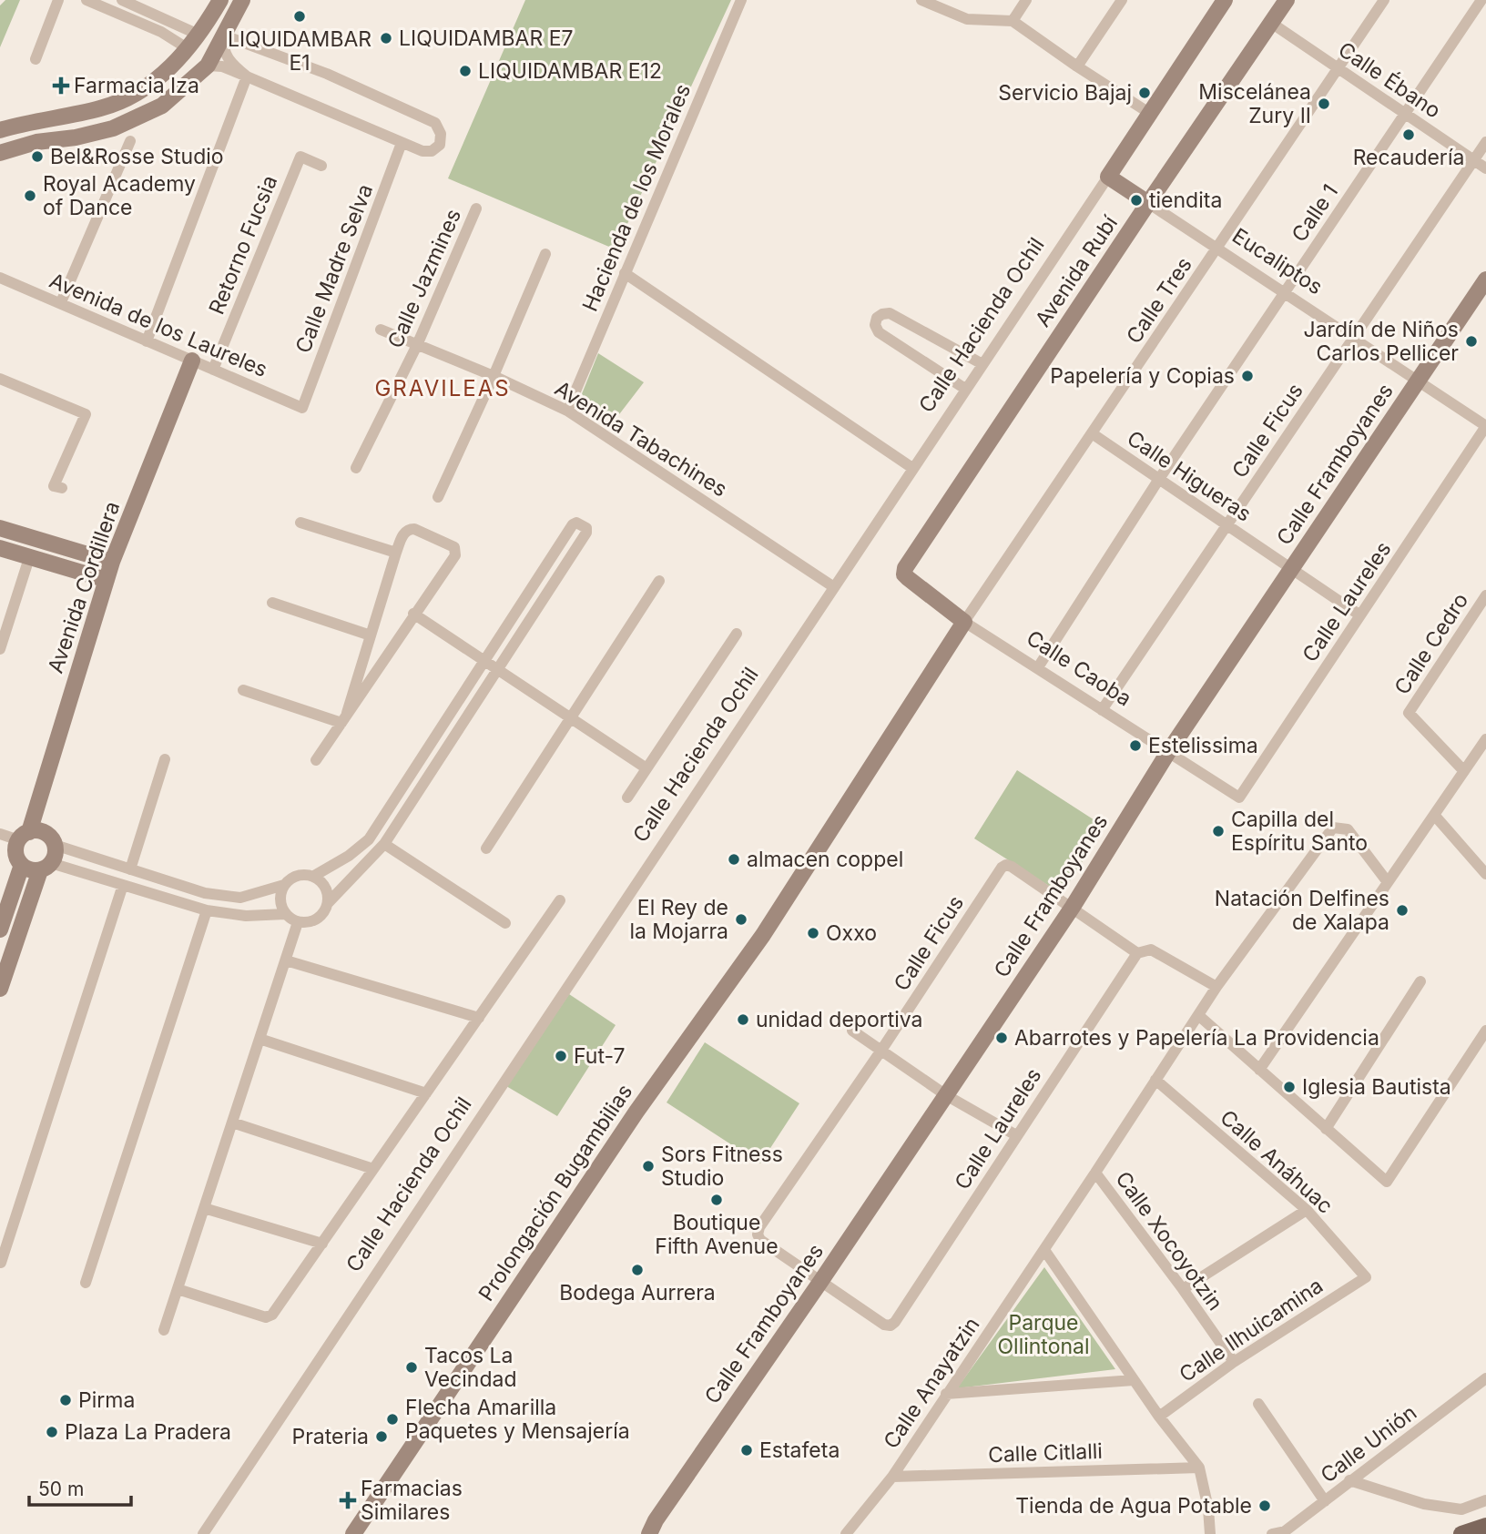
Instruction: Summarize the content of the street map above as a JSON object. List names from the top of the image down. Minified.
{"streets":{"street":["Calle Ébano","Hacienda de los Morales","Calle 1","Retorno Fucsia","Eucaliptos","Calle Madre Selva","Avenida Rubí","Calle Jazmines","Calle Tres","Avenida de los Laureles","Calle Hacienda Ochil","Calle Ficus","Avenida Tabachines","Calle Framboyanes","Calle Higueras","Avenida Cordillera","Calle Laureles","Calle Cedro","Calle Caoba","Calle Anáhuac","Prolongación Bugambilias","Calle Xocoyotzin","Calle Ilhuicamina","Calle Anayatzin","Calle Unión","Calle Citlalli"]},"crossings":[["Calle Ébano","Calle 1"],["Calle Ébano","Avenida Rubí"],["Calle Ébano","Calle Tres"],["Calle Ébano","Calle Ficus"],["Hacienda de los Morales","Avenida Tabachines"],["Calle 1","Eucaliptos"],["Calle 1","Calle Higueras"],["Calle 1","Calle Caoba"],["Retorno Fucsia","Avenida de los Laureles"],["Eucaliptos","Avenida Rubí"],["Eucaliptos","Calle Tres"],["Eucaliptos","Calle Hacienda Ochil"],["Eucaliptos","Calle Ficus"],["Eucaliptos","Calle Framboyanes"],["Eucaliptos","Calle Laureles"],["Calle Madre Selva","Avenida de los Laureles"],["Avenida Rubí","Calle Caoba"],["Calle Jazmines","Avenida Tabachines"],["Calle Tres","Calle Higueras"],["Calle Tres","Calle Caoba"],["Calle Tres","Prolongación Bugambilias"],["Avenida de los Laureles","Avenida Cordillera"],["Calle Hacienda Ochil","Avenida Tabachines"],["Calle Ficus","Calle Framboyanes"],["Calle Ficus","Calle Higueras"],["Calle Ficus","Calle Laureles"],["Calle Ficus","Calle Caoba"],["Calle Framboyanes","Calle Higueras"],["Calle Framboyanes","Calle Laureles"],["Calle Framboyanes","Calle Caoba"],["Calle Higueras","Calle Laureles"],["Calle Laureles","Calle Caoba"],["Calle Caoba","Prolongación Bugambilias"],["Calle Anáhuac","Calle Ilhuicamina"],["Calle Anáhuac","Calle Anayatzin"],["Calle Xocoyotzin","Calle Ilhuicamina"],["Calle Xocoyotzin","Calle Anayatzin"],["Calle Anayatzin","Calle Citlalli"]],"districts":["GRAVILEAS"],"parks":["Parque Ollintonal"],"places":{"other":["LIQUIDAMBAR E1","LIQUIDAMBAR E7","LIQUIDAMBAR E12","Servicio Bajaj","Miscelánea Zury II","Recaudería","Bel&Rosse Studio","Royal Academy of Dance","tiendita","Jardín de Niños Carlos Pellicer","Papelería y Copias","Estelissima","Capilla del Espíritu Santo","almacen coppel","Natación Delfines de Xalapa","El Rey de la Mojarra","Oxxo","unidad deportiva","Abarrotes y Papelería La Providencia","Fut-7","Iglesia Bautista","Sors Fitness Studio","Boutique Fifth Avenue","Bodega Aurrera","Tacos La Vecindad","Pirma","Flecha Amarilla Paquetes y Mensajería","Plaza La Pradera","Prateria","Estafeta","Tienda de Agua Potable"],"health":["Farmacia Iza","Farmacias Similares"]},"scale_bar":"50 m"}
